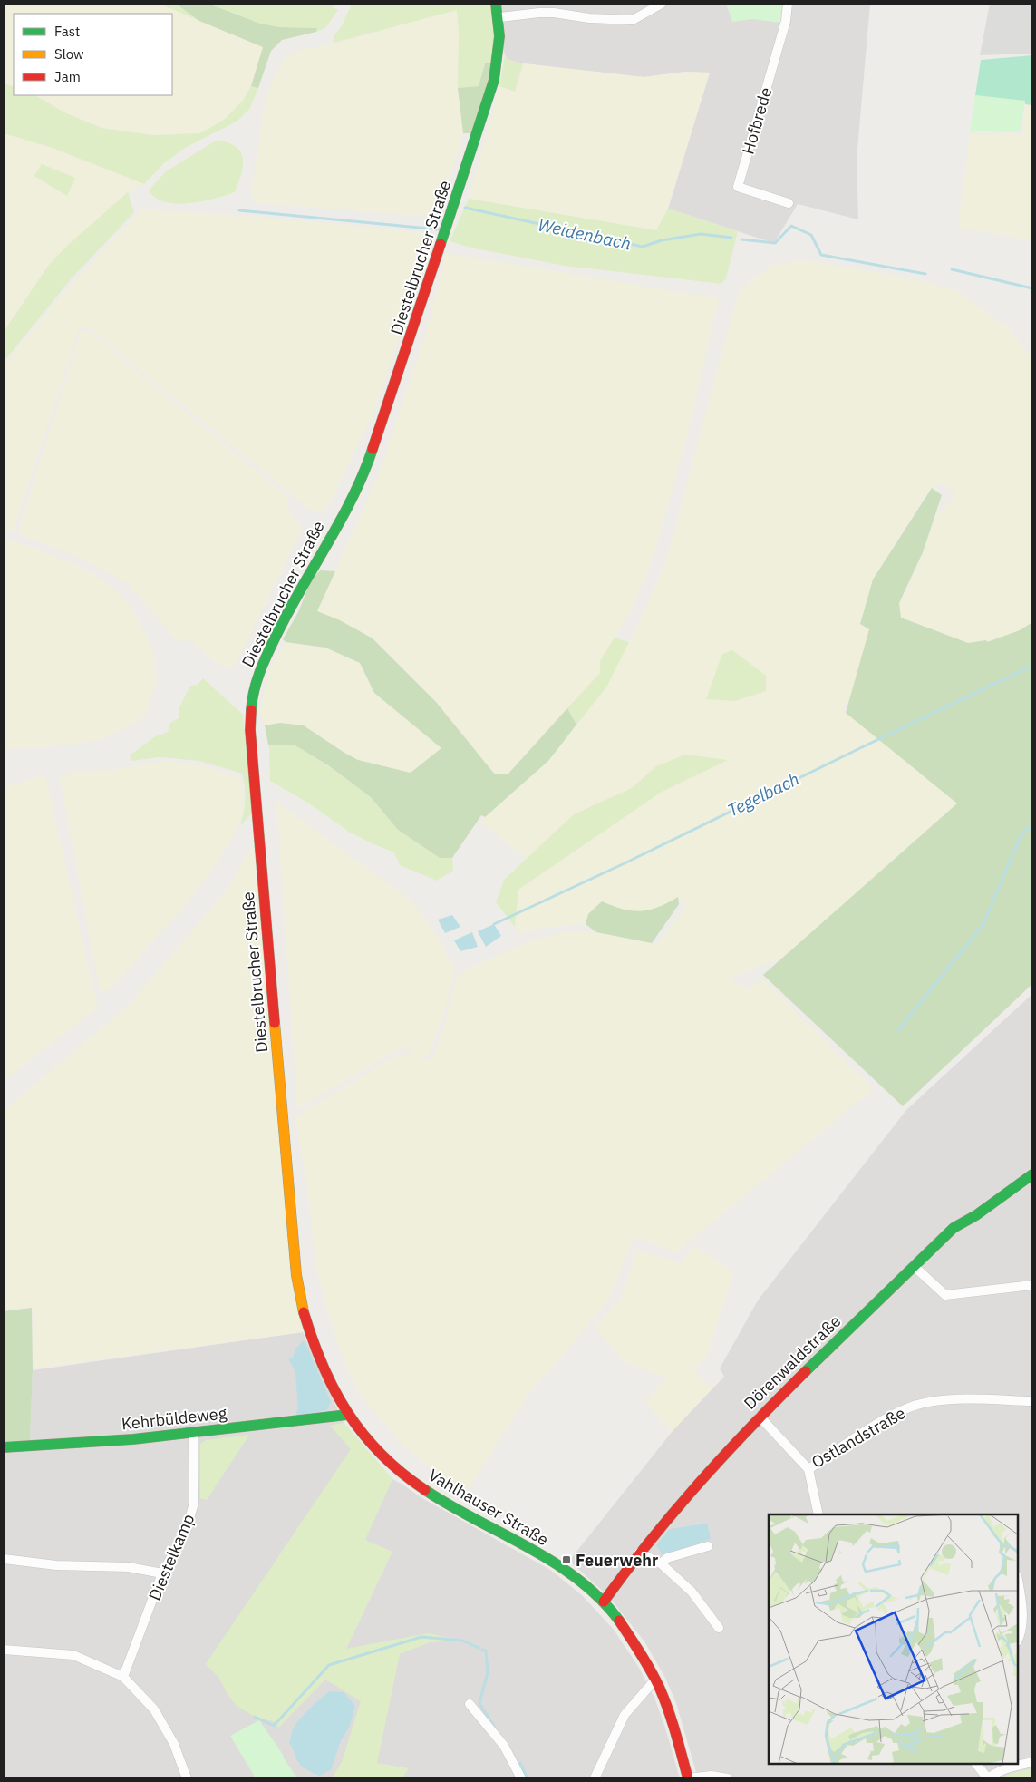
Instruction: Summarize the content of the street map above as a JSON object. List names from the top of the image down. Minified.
{"streets":{"street":["Hofbrede","Diestelbrucher Straße","Dörenwaldstraße","Kehrbüldeweg","Ostlandstraße","Vahlhauser Straße","Diestelkamp"]},"crossings":[["Diestelbrucher Straße","Vahlhauser Straße"],["Dörenwaldstraße","Ostlandstraße"],["Dörenwaldstraße","Vahlhauser Straße"],["Kehrbüldeweg","Vahlhauser Straße"],["Kehrbüldeweg","Diestelkamp"]],"water":["Weidenbach","Tegelbach"],"places":{"transit":["Feuerwehr"]},"legend":["Fast","Slow","Jam"]}
